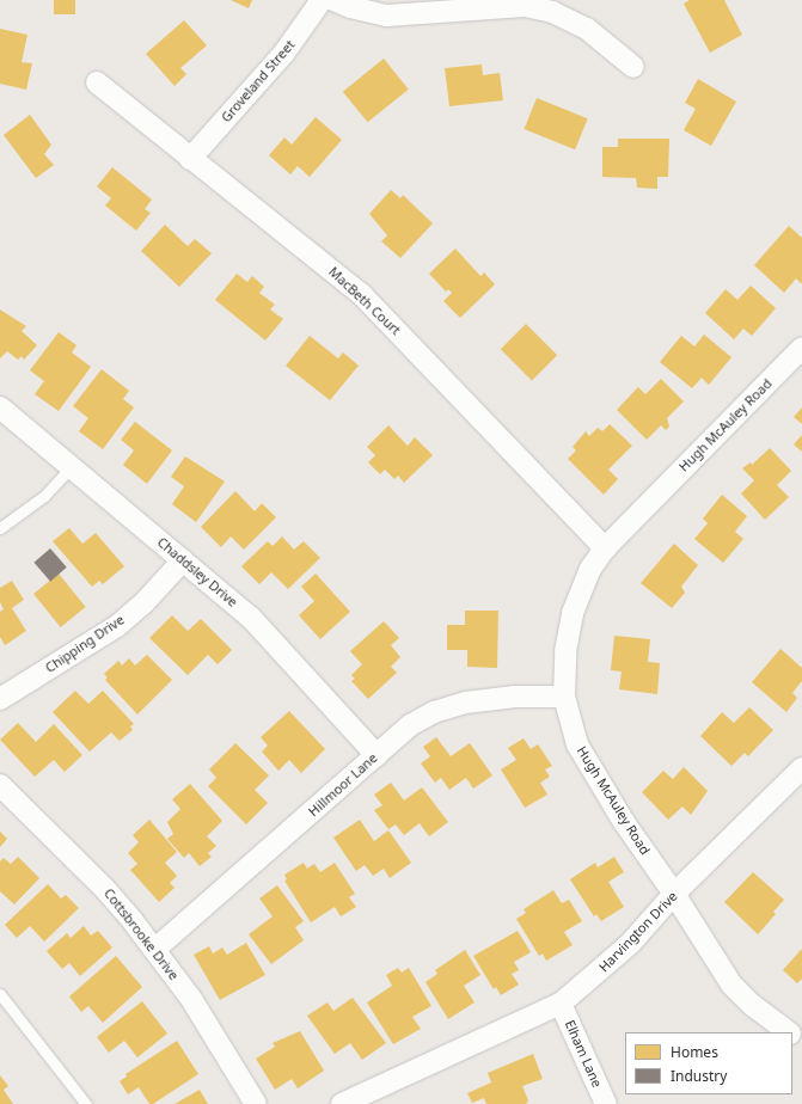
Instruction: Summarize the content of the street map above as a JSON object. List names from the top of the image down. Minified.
{"streets":{"street":["Groveland Street","MacBeth Court","Hugh McAuley Road","Chaddsley Drive","Chipping Drive","Hillmoor Lane","Harvington Drive","Cottsbrooke Drive","Elham Lane"]},"crossings":[["Groveland Street","MacBeth Court"],["MacBeth Court","Hugh McAuley Road"],["Hugh McAuley Road","Hillmoor Lane"],["Hugh McAuley Road","Harvington Drive"],["Chaddsley Drive","Chipping Drive"],["Chaddsley Drive","Hillmoor Lane"],["Hillmoor Lane","Cottsbrooke Drive"],["Harvington Drive","Elham Lane"]],"legend":["Homes","Industry"]}
